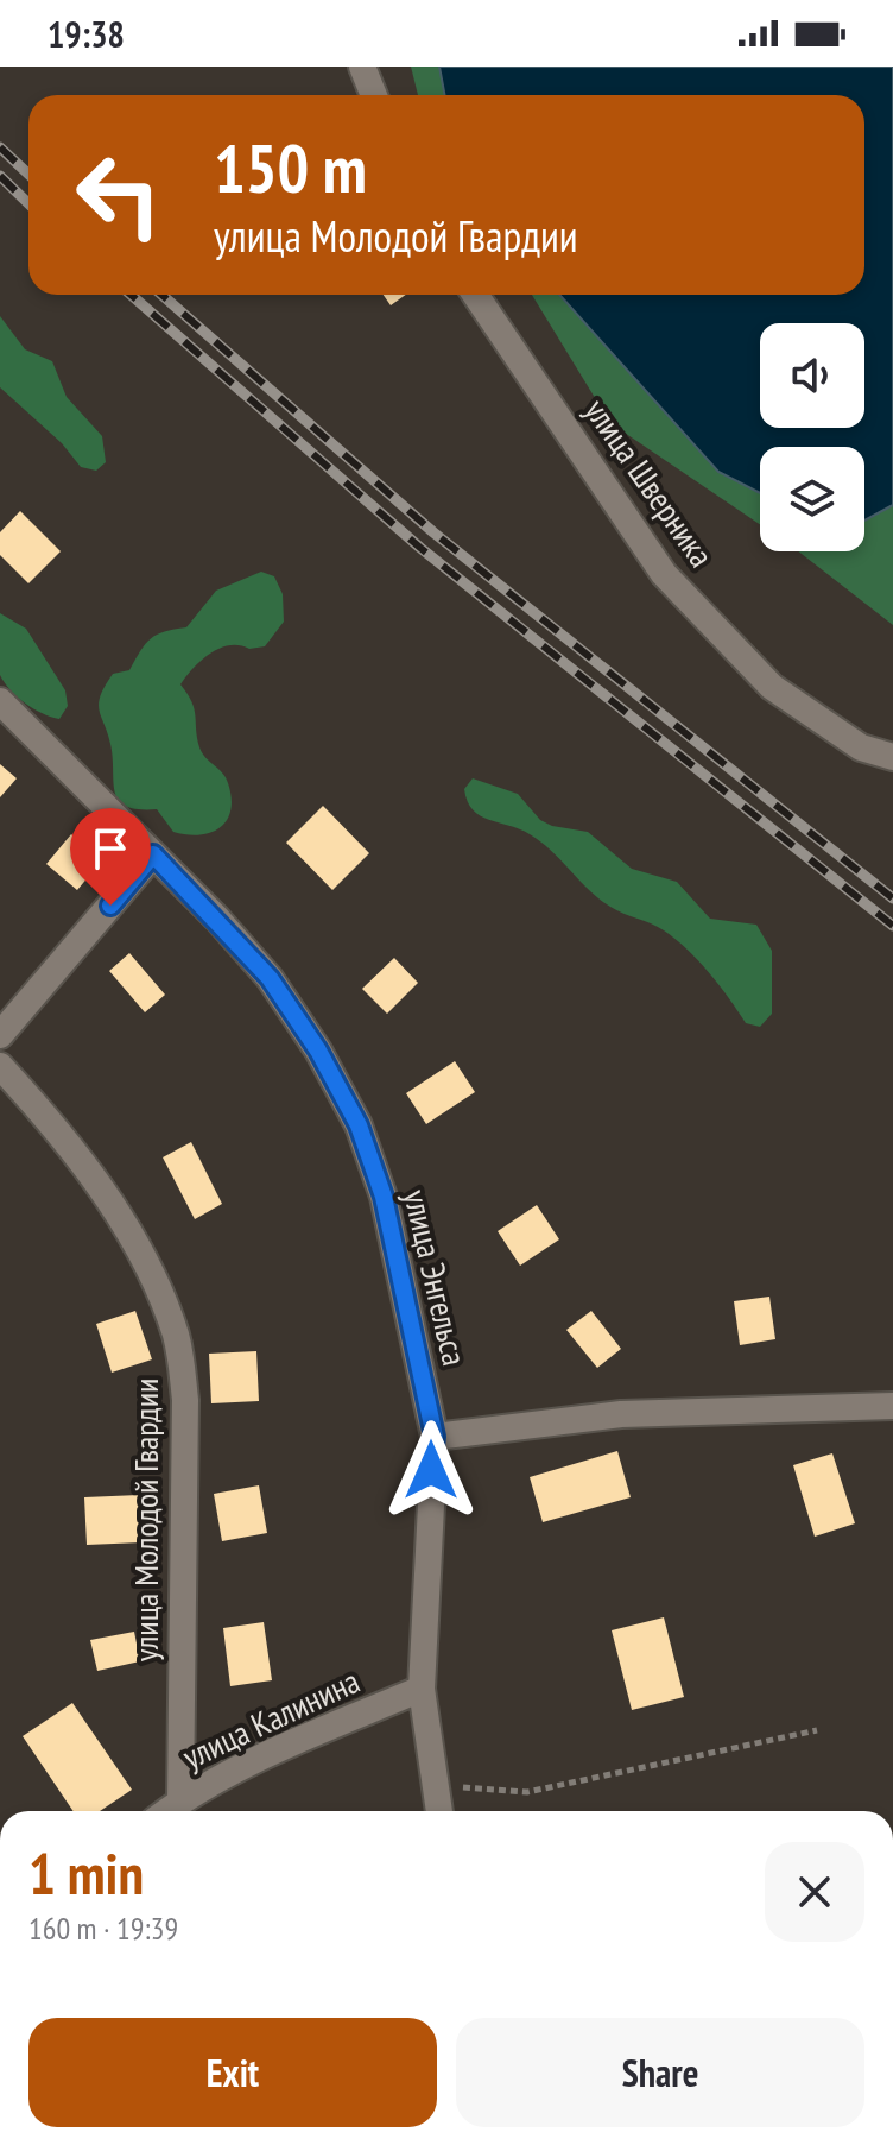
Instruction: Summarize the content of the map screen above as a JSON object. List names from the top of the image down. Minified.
{"streets":{"street":["улица Шверника","улица Энгельса","улица Молодой Гвардии","улица Калинина"]},"crossings":[["улица Энгельса","улица Калинина"],["улица Молодой Гвардии","улица Калинина"]],"page":{"status":"19:38","turn":["150 m","улица Молодой Гвардии"],"heading":["1 min","160 m · 19:39"],"buttons":["Exit","Share"]}}
